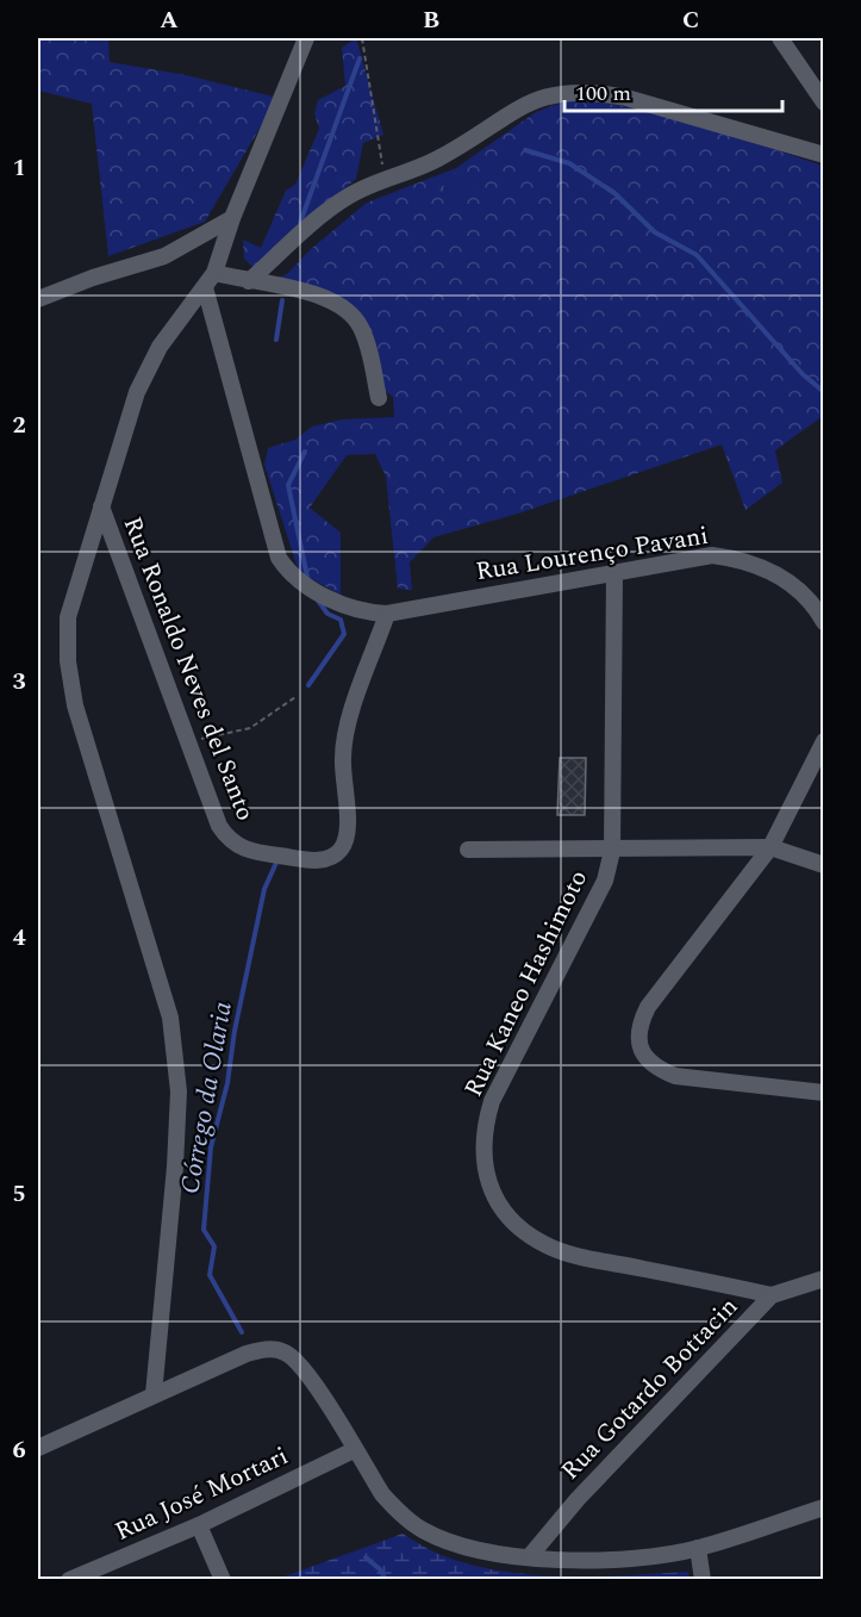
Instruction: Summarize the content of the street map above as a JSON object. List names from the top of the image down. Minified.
{"streets":{"street":["Rua Lourenço Pavani","Rua Ronaldo Neves del Santo","Rua Kaneo Hashimoto","Rua Gotardo Bottacin","Rua José Mortari"]},"crossings":[["Rua Lourenço Pavani","Rua Ronaldo Neves del Santo"],["Rua Lourenço Pavani","Rua Kaneo Hashimoto"],["Rua Kaneo Hashimoto","Rua Gotardo Bottacin"]],"water":["Córrego da Olaria"],"scale_bar":"100 m","grid":{"columns":["A","B","C"],"rows":["1","2","3","4","5","6"]}}
